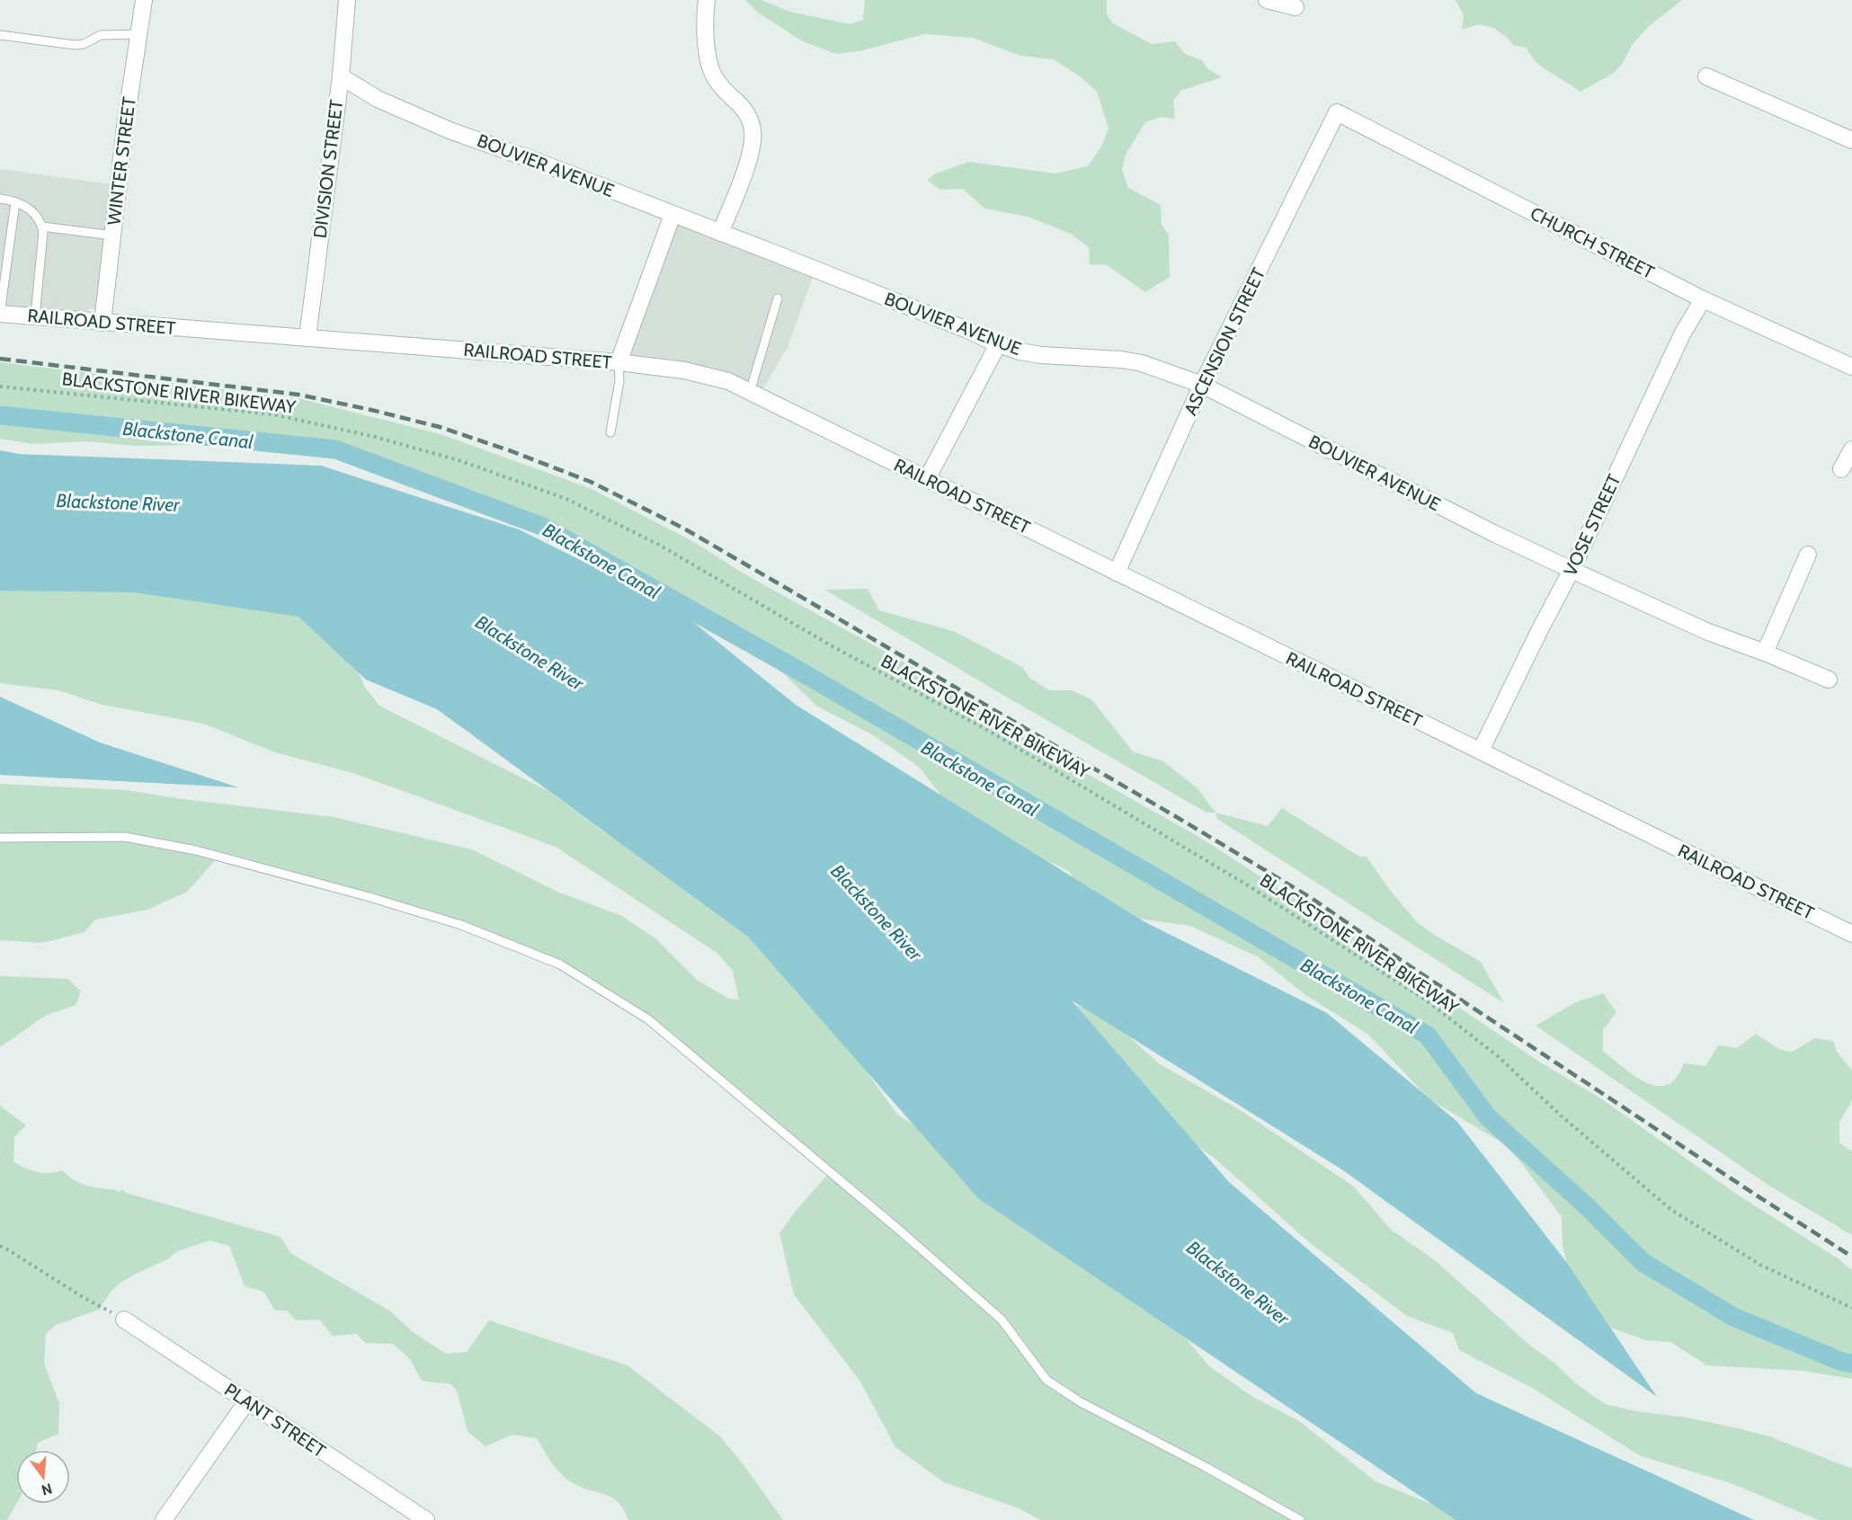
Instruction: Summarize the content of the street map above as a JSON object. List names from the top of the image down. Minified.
{"streets":{"street":["WINTER STREET","BOUVIER AVENUE","DIVISION STREET","CHURCH STREET","RAILROAD STREET","ASCENSION STREET","VOSE STREET","PLANT STREET"],"path":["BLACKSTONE RIVER BIKEWAY"]},"crossings":[["WINTER STREET","RAILROAD STREET"],["BOUVIER AVENUE","DIVISION STREET"],["BOUVIER AVENUE","ASCENSION STREET"],["BOUVIER AVENUE","VOSE STREET"],["DIVISION STREET","RAILROAD STREET"],["CHURCH STREET","ASCENSION STREET"],["CHURCH STREET","VOSE STREET"],["RAILROAD STREET","ASCENSION STREET"],["RAILROAD STREET","VOSE STREET"]],"water":["Blackstone Canal","Blackstone River"],"north":"bottom"}
